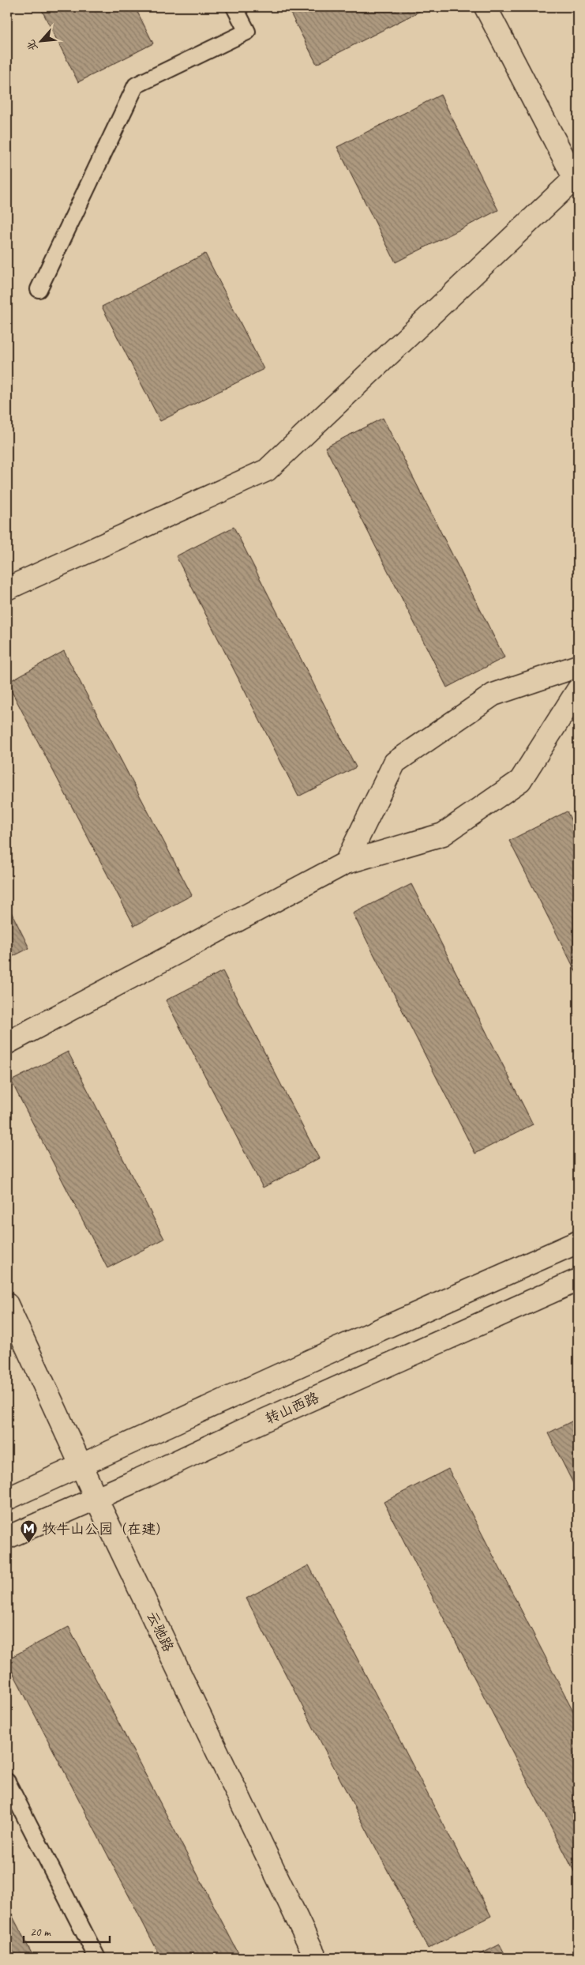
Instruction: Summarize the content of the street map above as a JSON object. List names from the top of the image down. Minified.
{"streets":{"street":["转山西路","云驰路"]},"crossings":[["转山西路","云驰路"]],"places":{"metro station":["牧牛山公园（在建）"]},"scale_bar":"20 m","north":"bottom left"}
